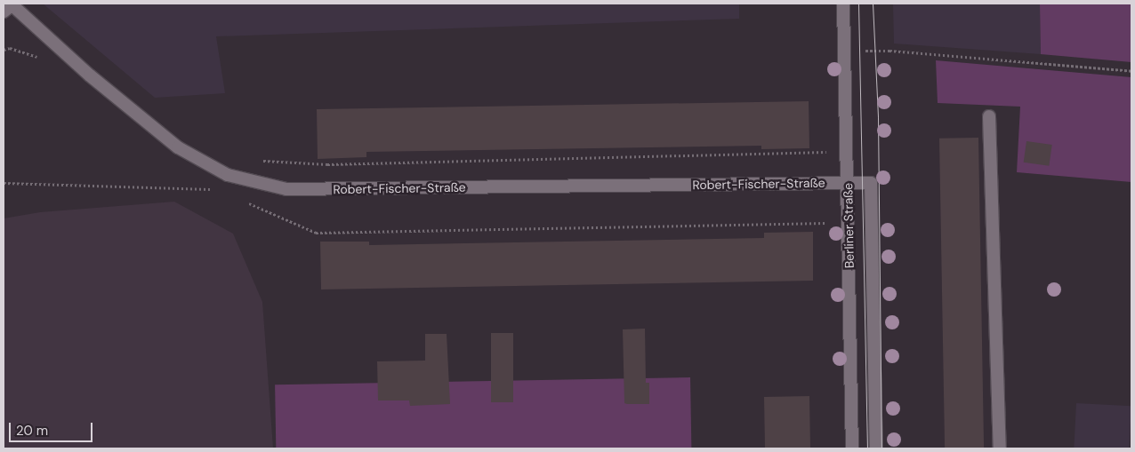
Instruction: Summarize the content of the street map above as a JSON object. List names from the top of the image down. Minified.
{"streets":{"street":["Robert-Fischer-Straße","Berliner Straße"]},"crossings":[["Robert-Fischer-Straße","Berliner Straße"]],"scale_bar":"20 m"}
